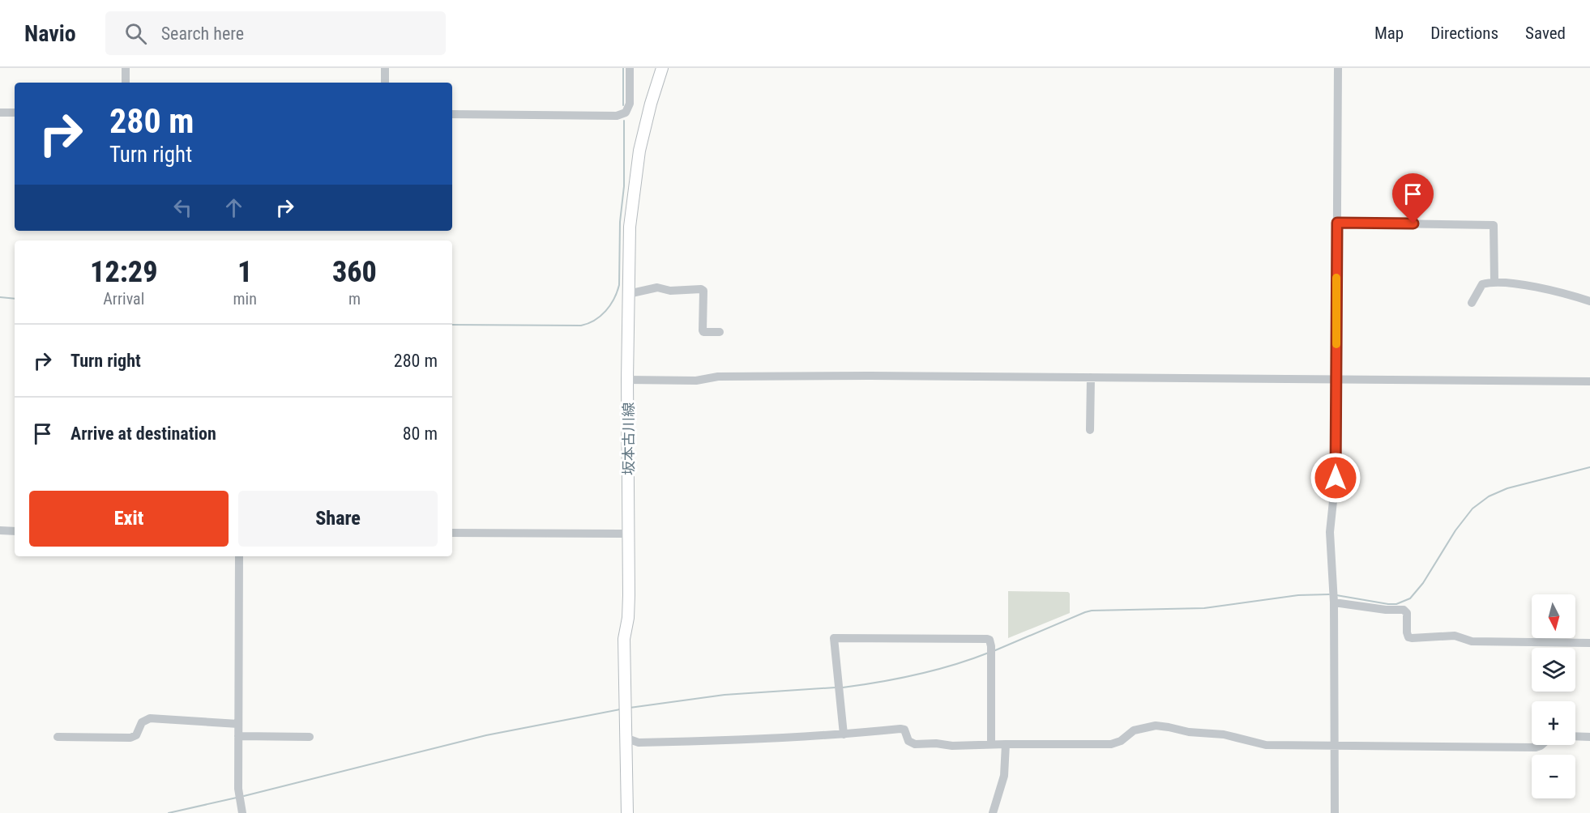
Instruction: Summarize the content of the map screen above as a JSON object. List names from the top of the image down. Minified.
{"streets":{"main road":["坂本古川線"]},"north":"bottom","page":{"header":"Navio","search":"Search here","nav":["Map","Directions","Saved"],"turn":["280 m","Turn right"],"eta":["12:29","Arrival","1","min","360","m"],"list":[{"name":"Turn right","value":"280 m"},{"name":"Arrive at destination","value":"80 m"}],"buttons":["Exit","Share"],"map_buttons":["+","−"]}}
